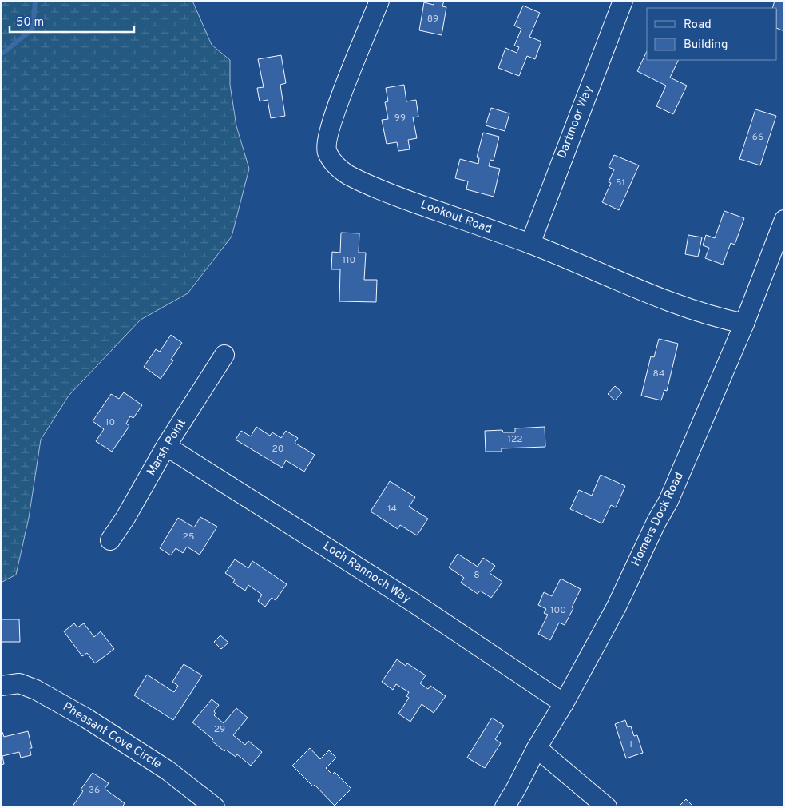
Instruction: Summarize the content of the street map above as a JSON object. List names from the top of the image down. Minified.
{"streets":{"street":["Dartmoor Way","Lookout Road","Marsh Point","Homers Dock Road","Loch Rannoch Way","Pheasant Cove Circle"]},"crossings":[["Dartmoor Way","Lookout Road"],["Lookout Road","Homers Dock Road"],["Marsh Point","Loch Rannoch Way"],["Homers Dock Road","Loch Rannoch Way"]],"house_numbers":["89","99","66","51","110","84","10","122","20","14","25","8","100","29","1","36"],"legend":["Road","Building"],"scale_bar":"50 m"}
